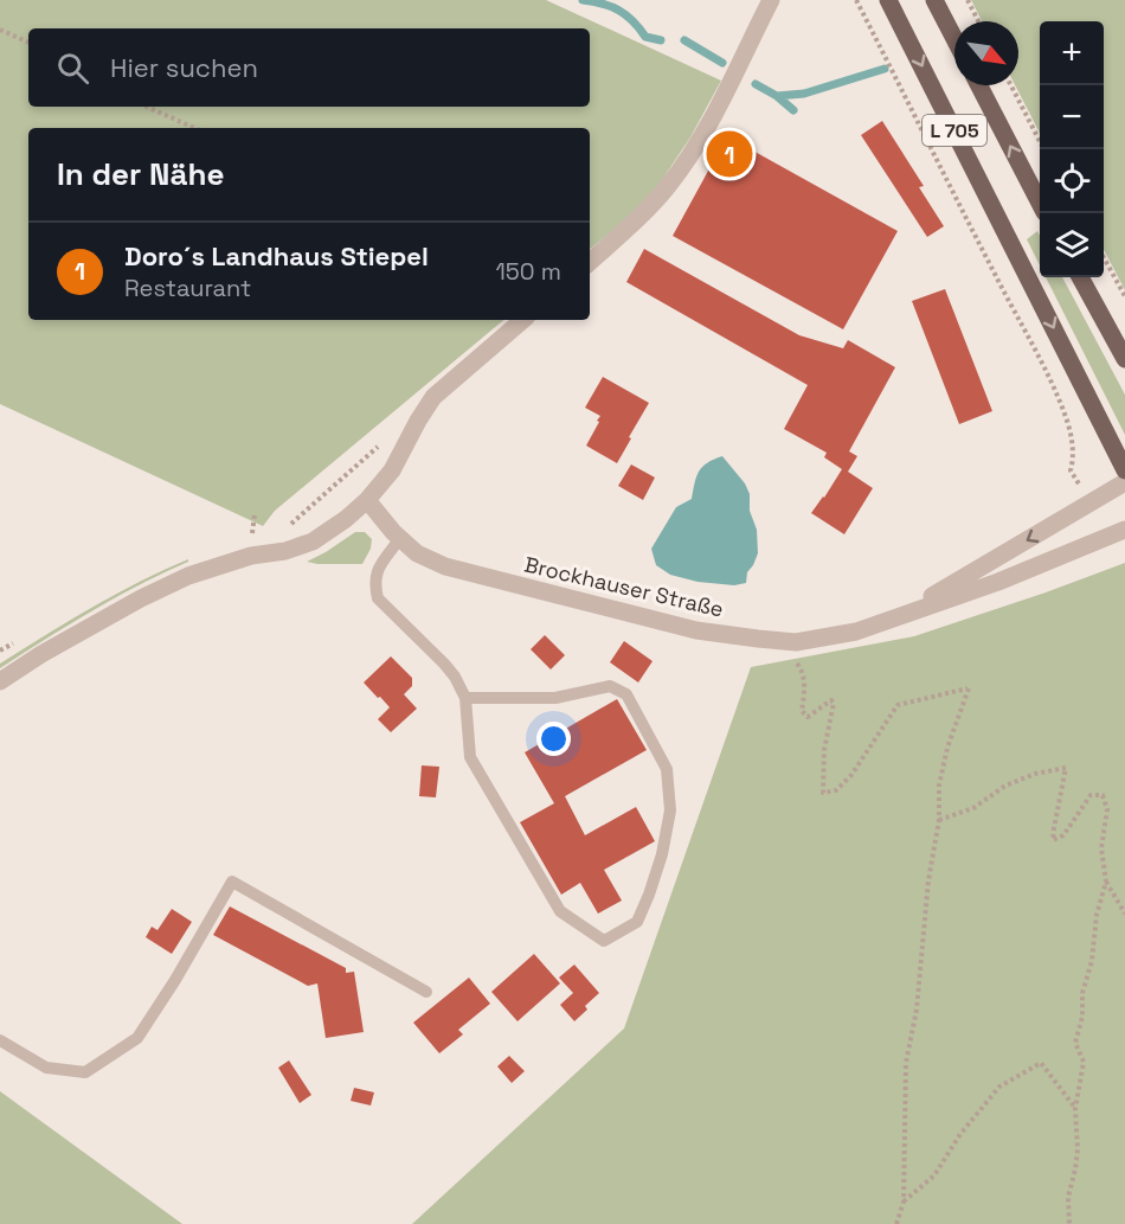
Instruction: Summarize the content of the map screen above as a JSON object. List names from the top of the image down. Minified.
{"streets":{"main road":["L 705"],"street":["Brockhauser Straße"]},"north":"bottom right","page":{"map_buttons":["+","−"],"search":"Hier suchen","pins":"1","heading":"In der Nähe","list":[{"mark":"1","name":"Doro´s Landhaus Stiepel","note":"Restaurant","value":"150 m"}]}}
